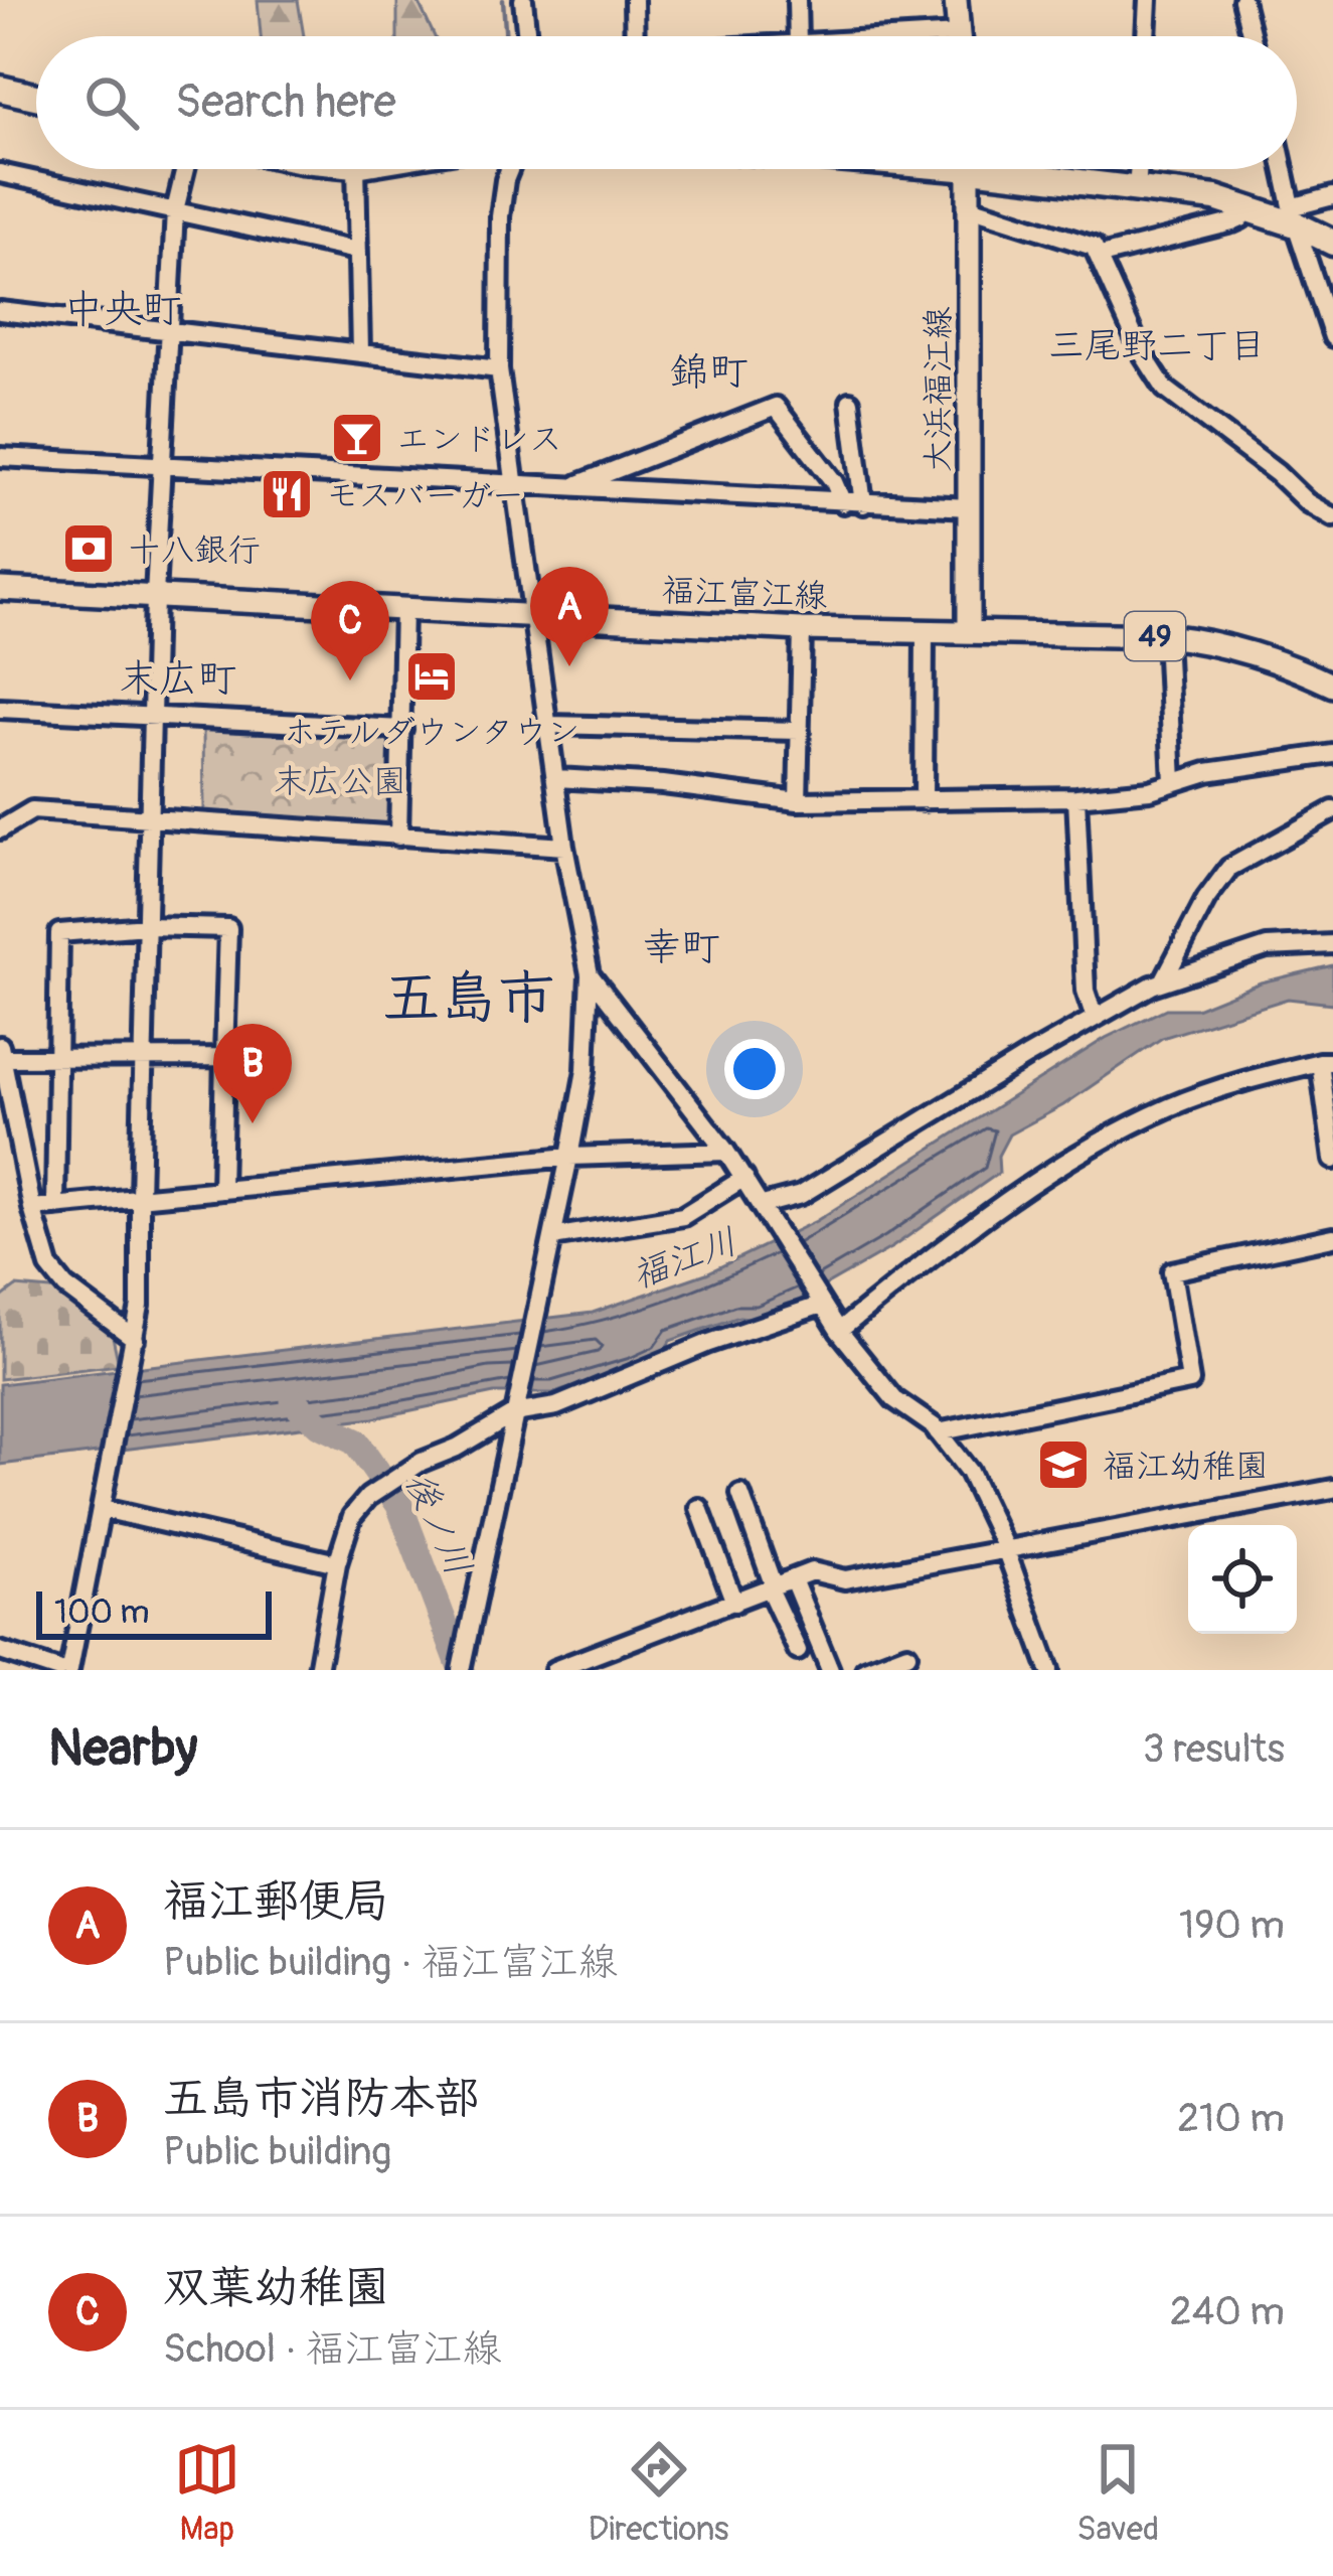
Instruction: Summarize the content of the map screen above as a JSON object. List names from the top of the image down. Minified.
{"streets":{"main road":["大浜福江線","福江富江線","49"]},"crossings":[["大浜福江線","福江富江線"]],"districts":["中央町","三尾野二丁目","錦町","末広町","幸町","五島市"],"water":["福江川","後ノ川"],"parks":["末広公園"],"places":{"bar":["エンドレス"],"restaurant":["モスバーガー"],"bank":["十八銀行"],"hotel":["ホテルダウンタウン"],"school or university":["福江幼稚園"]},"scale_bar":"100 m","page":{"search":"Search here","pins":["A","C","B"],"scale":"100 m","heading":["Nearby","3 results"],"list":[{"mark":"A","name":"福江郵便局","note":"Public building · 福江富江線","value":"190 m"},{"mark":"B","name":"五島市消防本部","note":"Public building","value":"210 m"},{"mark":"C","name":"双葉幼稚園","note":"School · 福江富江線","value":"240 m"}],"nav":["Map","Directions","Saved"]}}
